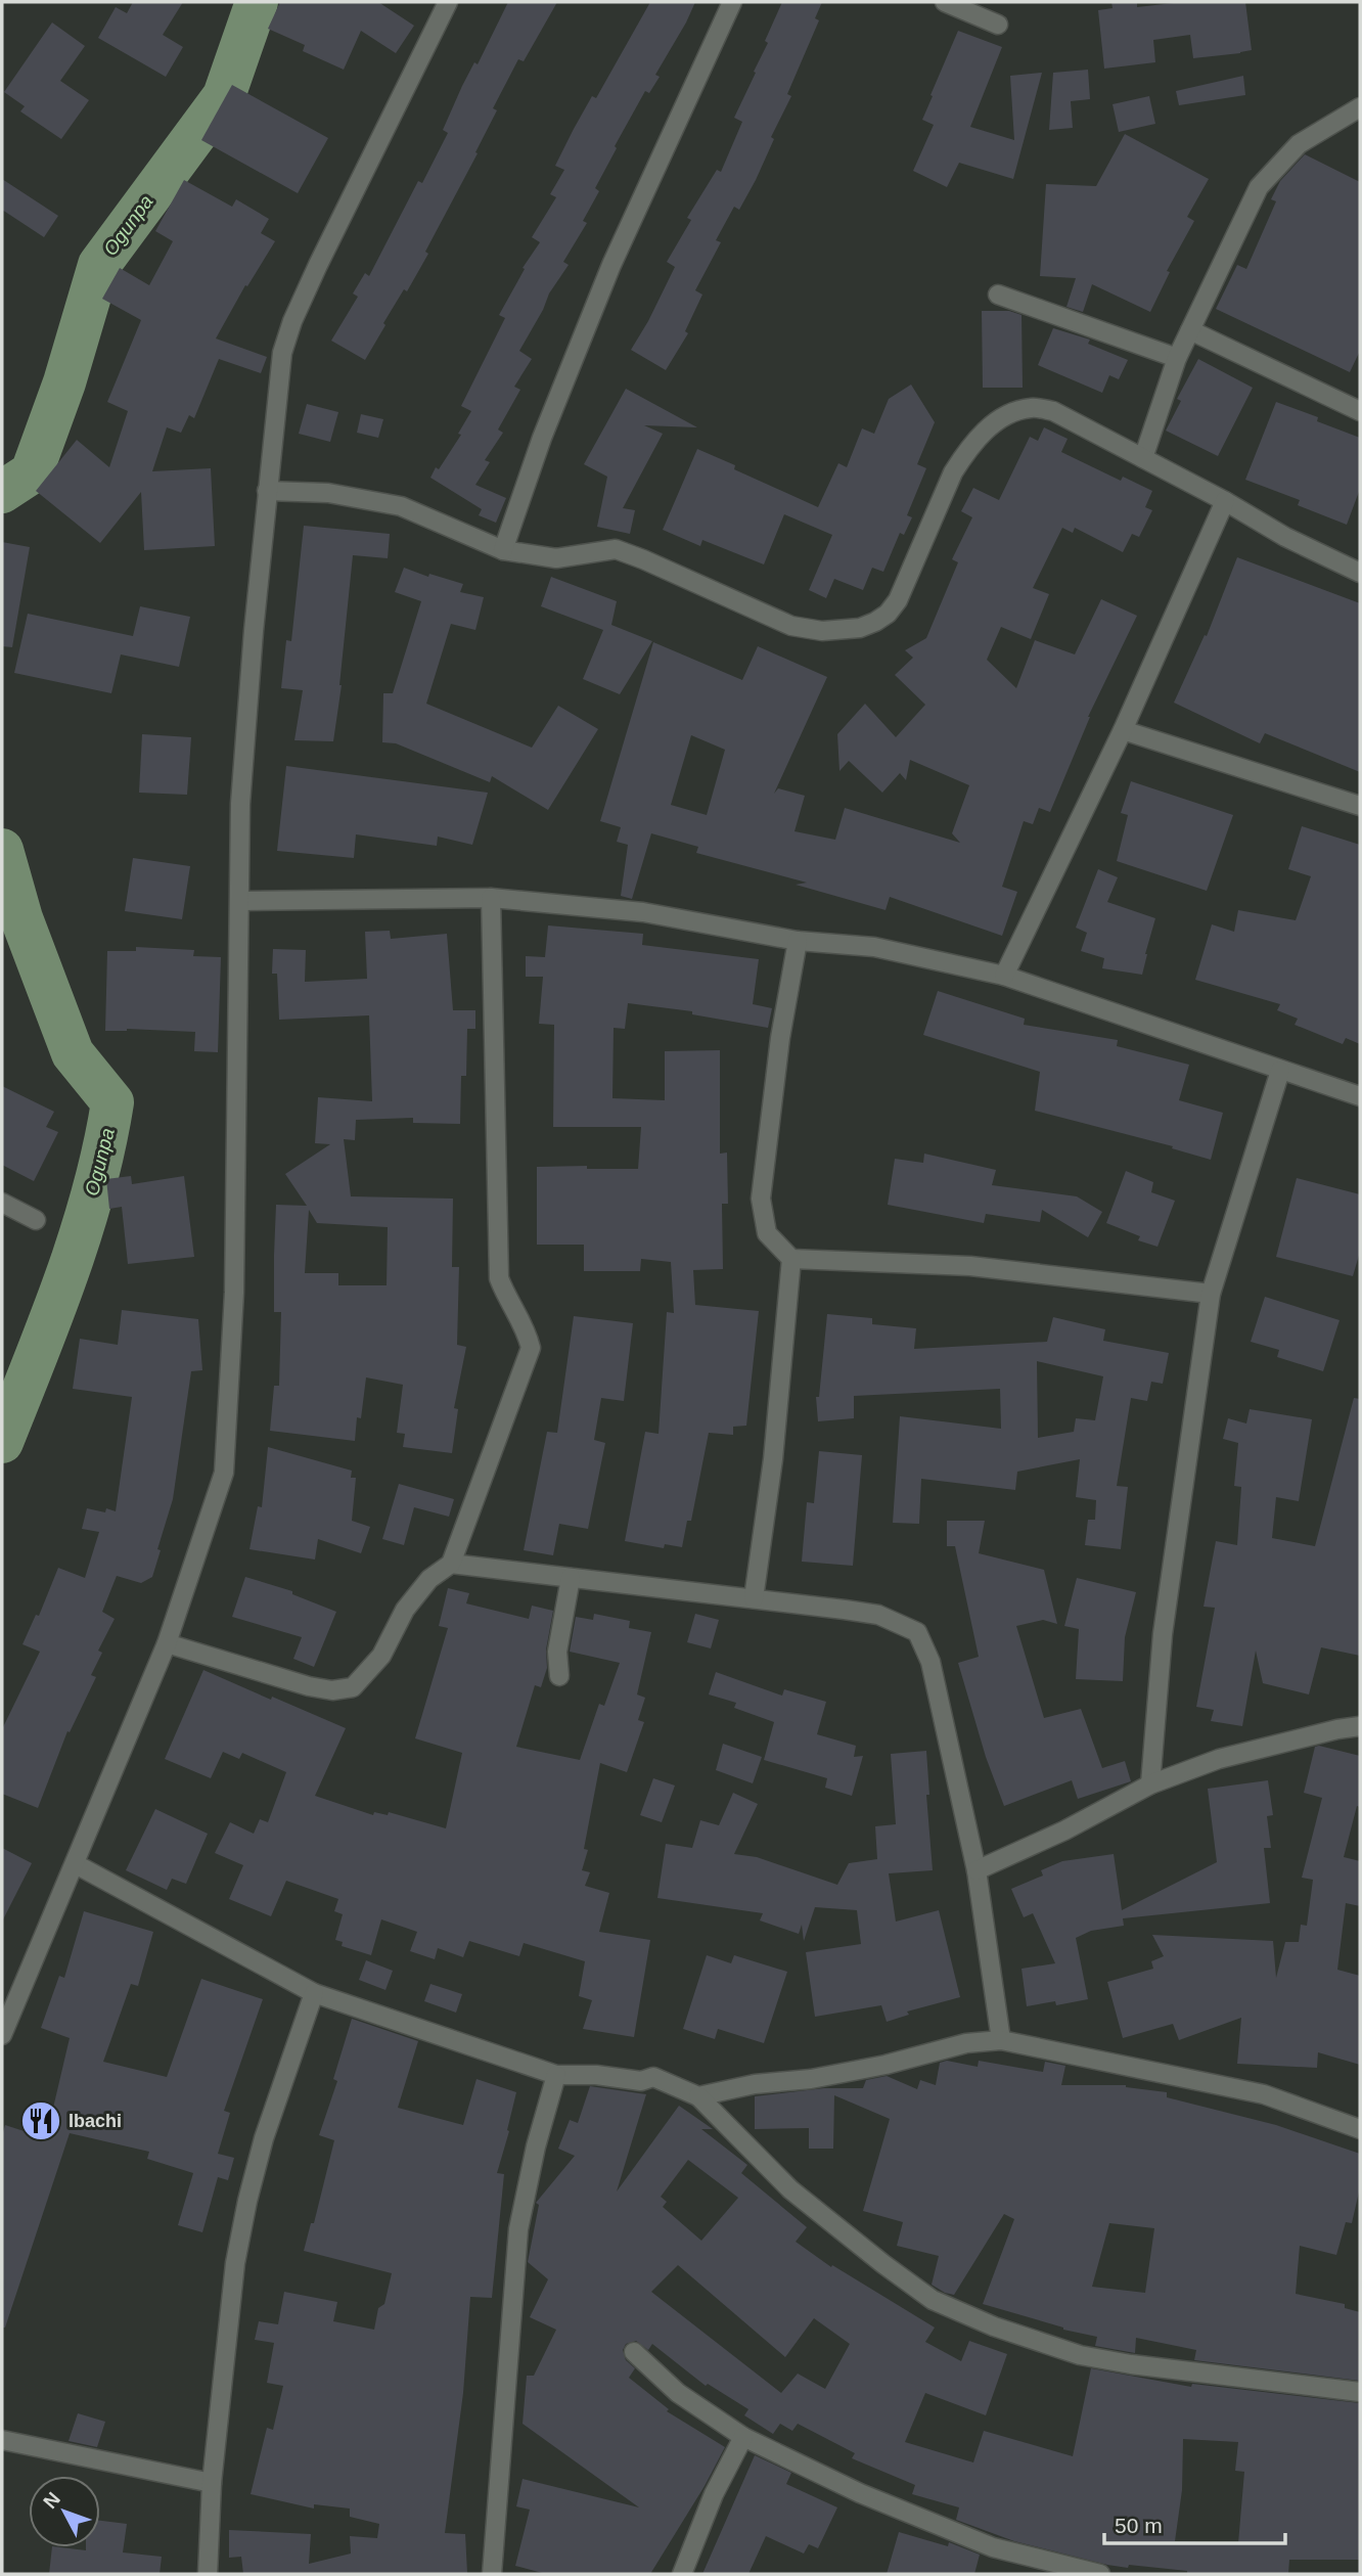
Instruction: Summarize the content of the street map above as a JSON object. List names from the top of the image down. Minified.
{"water":["Ogunpa"],"places":{"restaurant":["Ibachi"]},"scale_bar":"50 m","north":"top left"}
